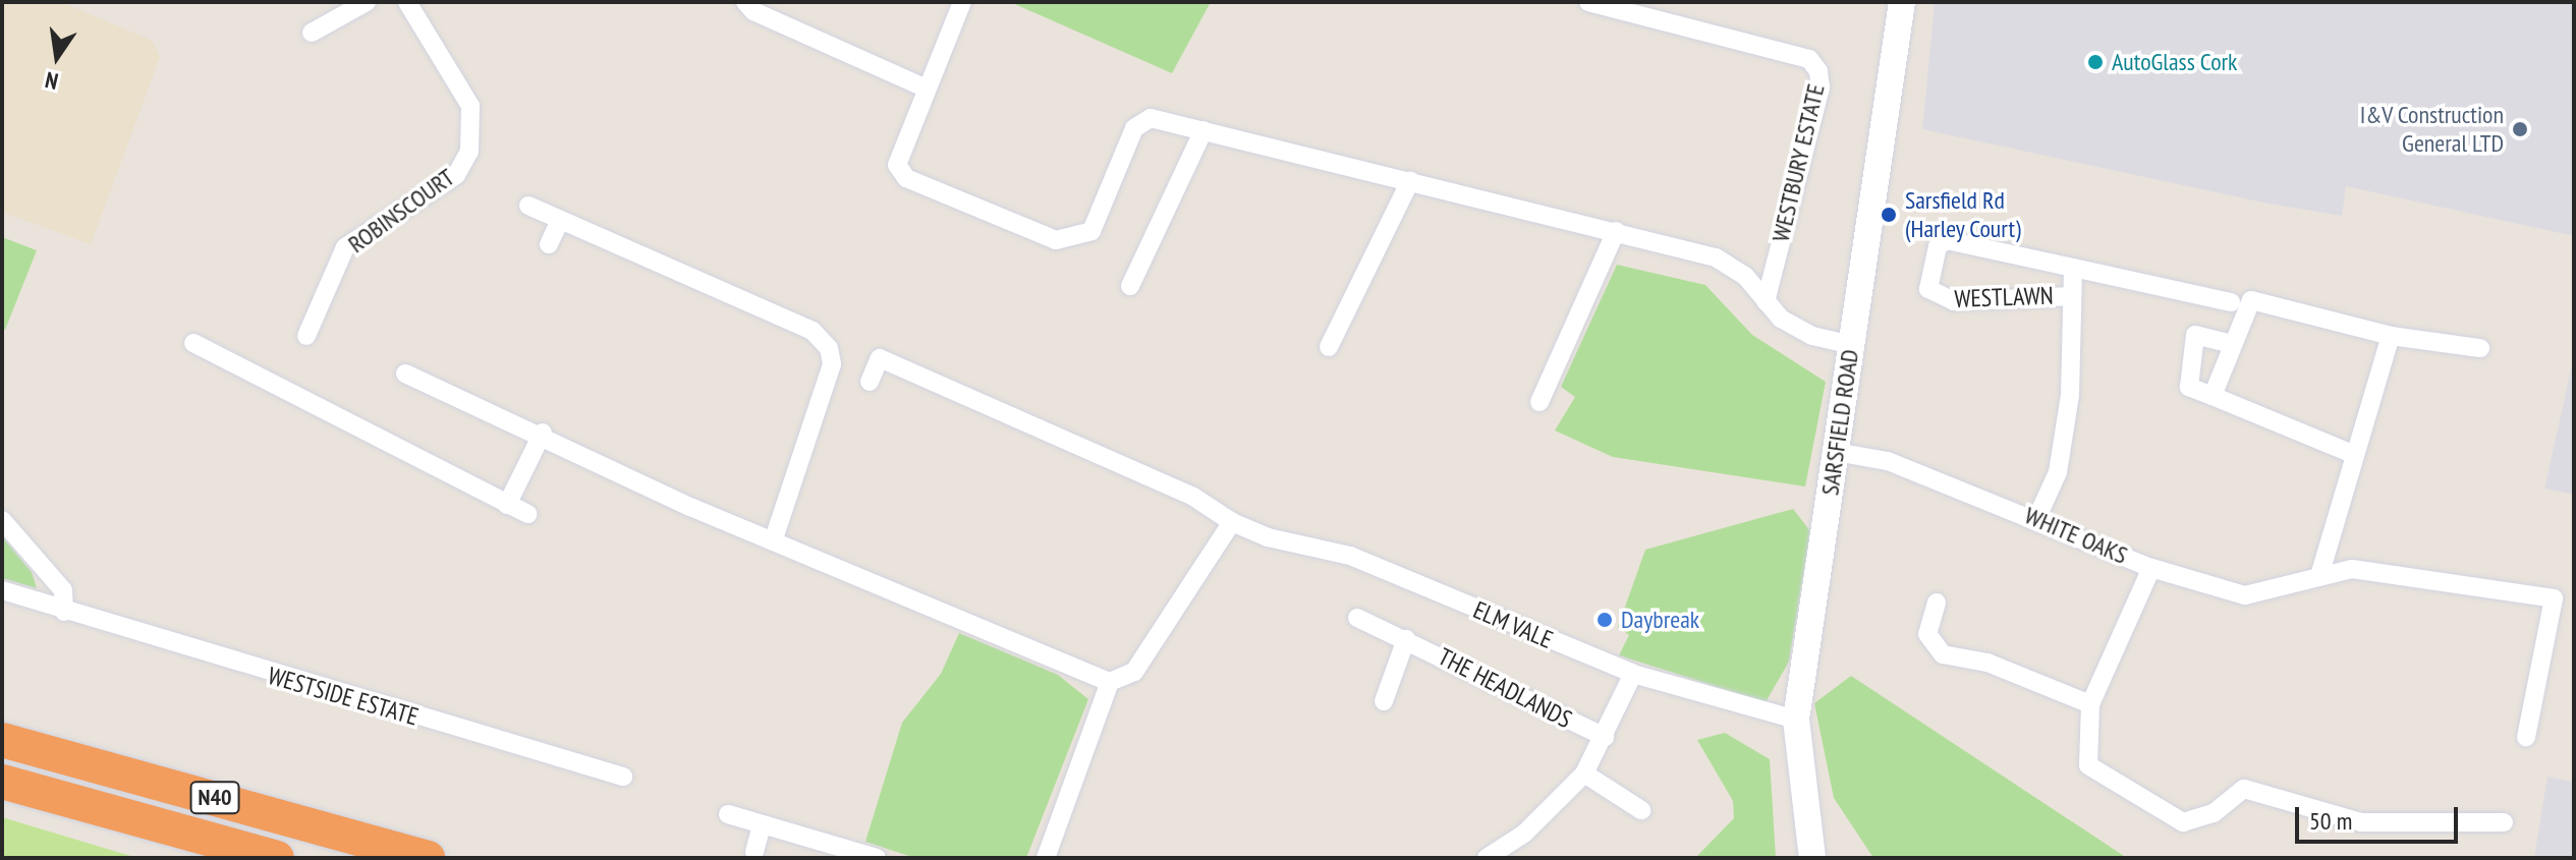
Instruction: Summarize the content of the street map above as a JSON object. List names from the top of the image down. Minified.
{"streets":{"highway":["N40"],"street":["WESTBURY ESTATE","ROBINSCOURT","WESTLAWN","SARSFIELD ROAD","WHITE OAKS","ELM VALE","THE HEADLANDS","WESTSIDE ESTATE"]},"crossings":[["WESTLAWN","WHITE OAKS"],["SARSFIELD ROAD","WHITE OAKS"],["SARSFIELD ROAD","ELM VALE"]],"places":["AutoGlass Cork","I&V Construction General LTD","Sarsfield Rd (Harley Court)","Daybreak"],"scale_bar":"50 m","north":"bottom"}
